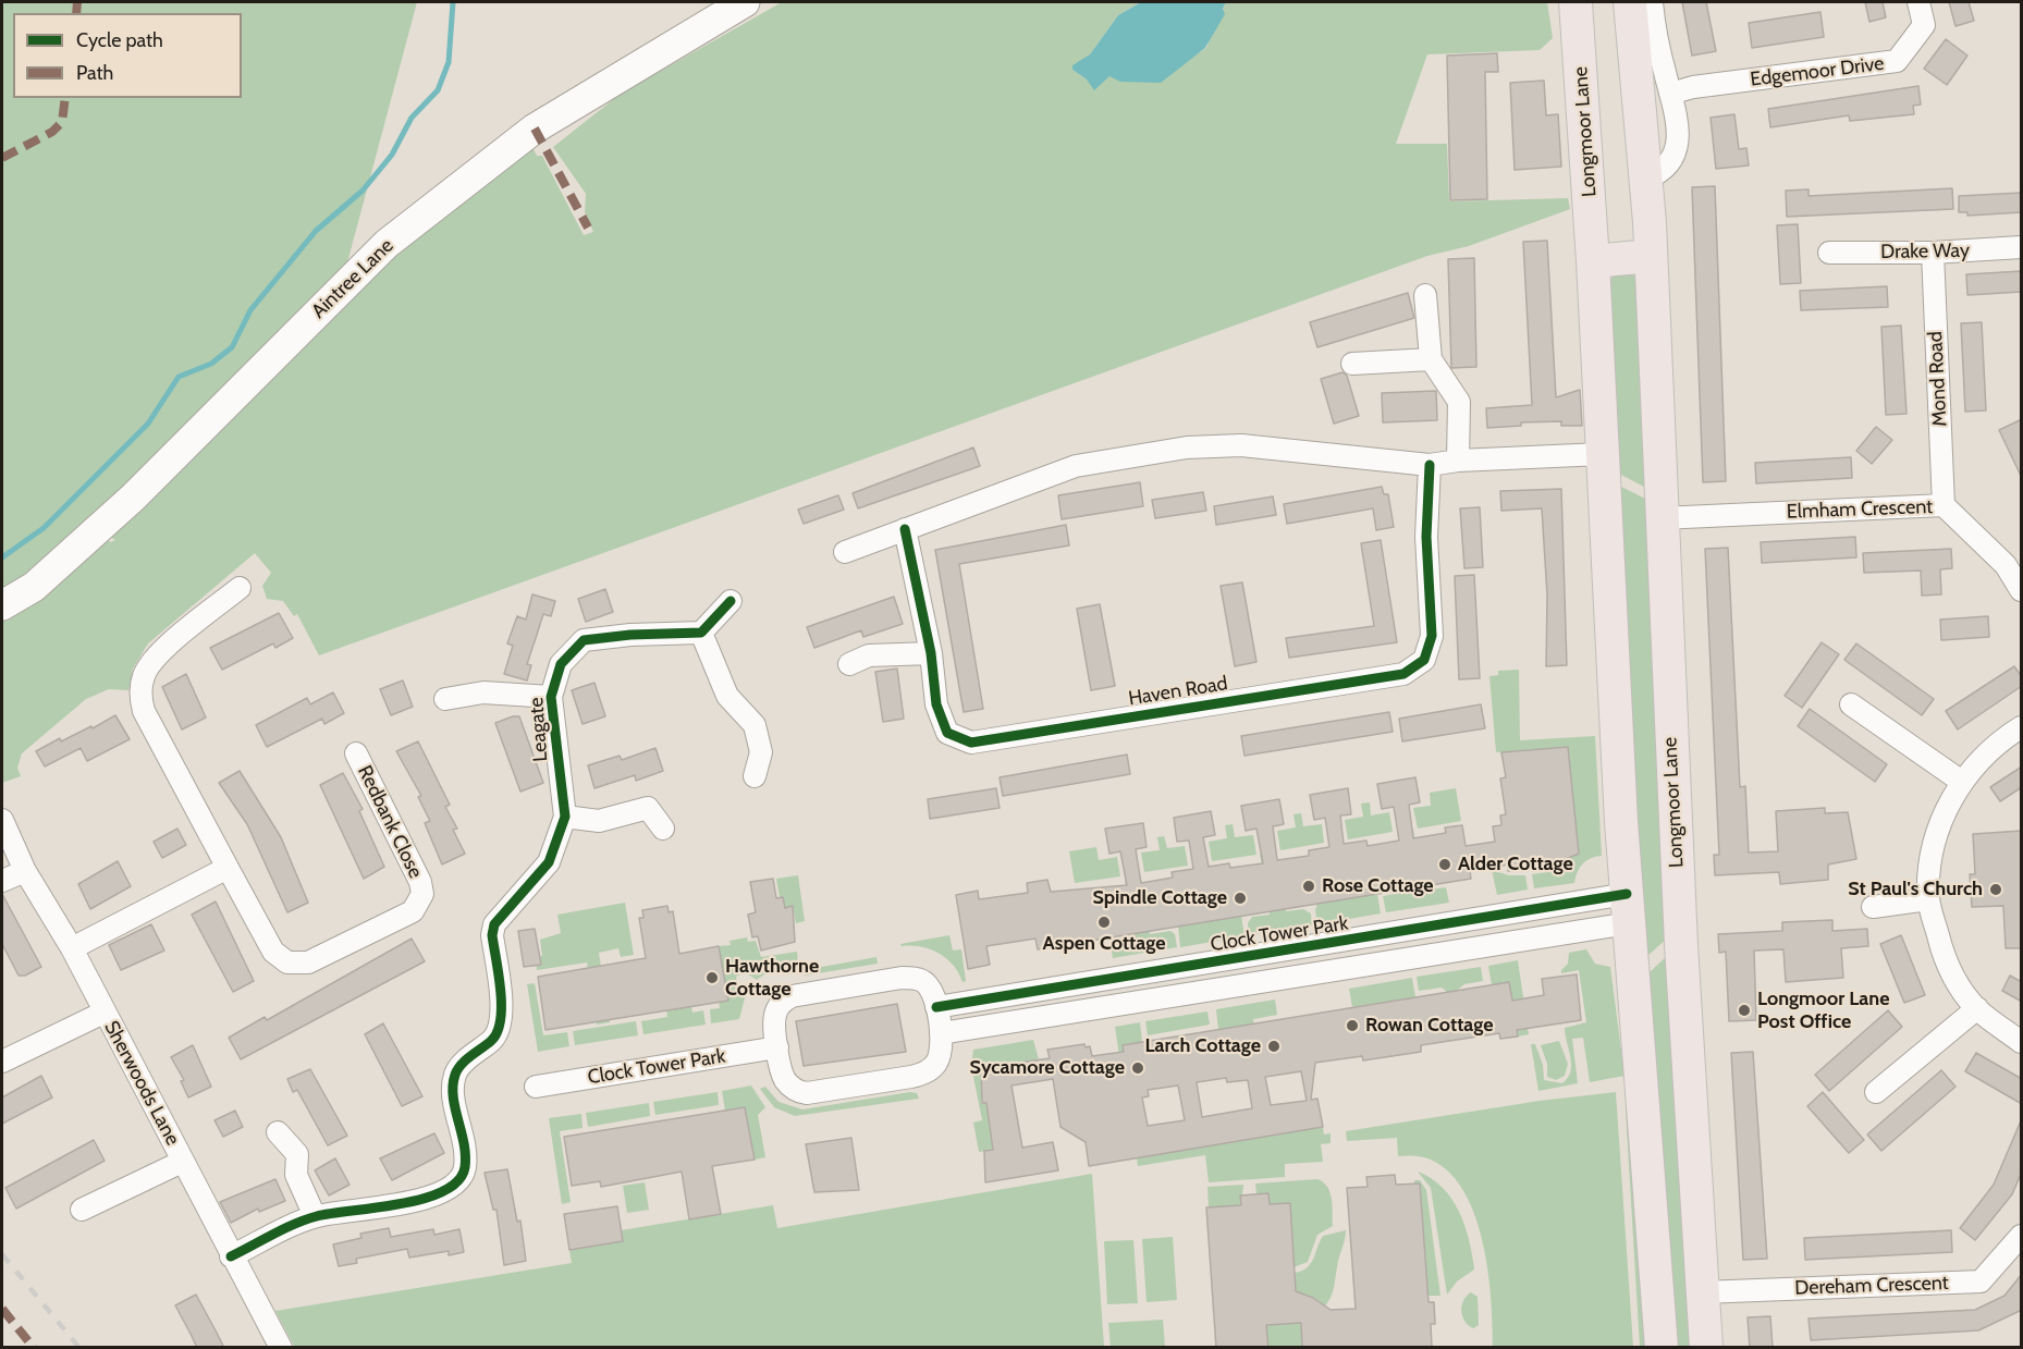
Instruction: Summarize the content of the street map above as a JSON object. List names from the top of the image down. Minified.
{"streets":{"main road":["Longmoor Lane","Aintree Lane"],"street":["Edgemoor Drive","Drake Way","Mond Road","Elmham Crescent","Haven Road","Leagate","Redbank Close","Clock Tower Park","Sherwoods Lane","Dereham Crescent"]},"crossings":[["Longmoor Lane","Elmham Crescent"],["Longmoor Lane","Clock Tower Park"],["Longmoor Lane","Dereham Crescent"],["Drake Way","Mond Road"],["Mond Road","Elmham Crescent"]],"places":["Alder Cottage","Rose Cottage","St Paul's Church","Spindle Cottage","Aspen Cottage","Hawthorne Cottage","Longmoor Lane Post Office","Rowan Cottage","Larch Cottage","Sycamore Cottage"],"legend":["Cycle path","Path"]}
